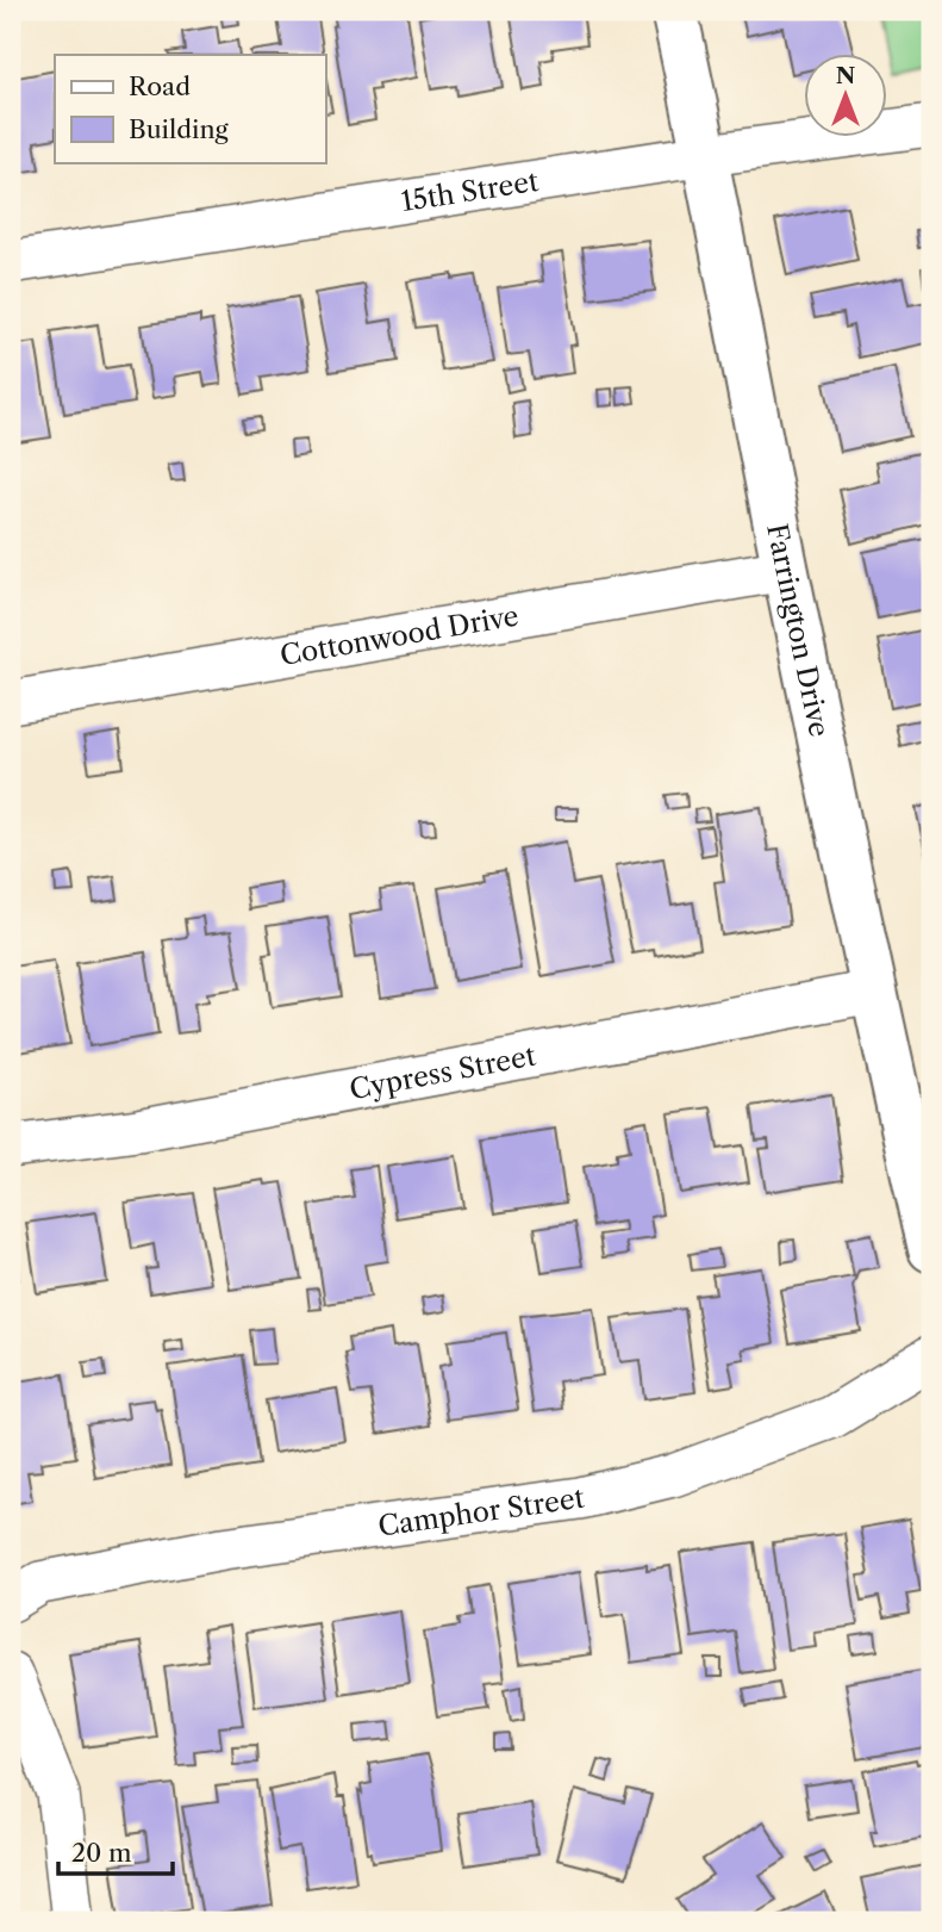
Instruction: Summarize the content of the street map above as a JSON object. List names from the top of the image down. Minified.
{"streets":{"street":["15th Street","Farrington Drive","Cottonwood Drive","Cypress Street","Camphor Street"]},"crossings":[["15th Street","Farrington Drive"],["Farrington Drive","Cottonwood Drive"],["Farrington Drive","Cypress Street"]],"legend":["Road","Building"],"scale_bar":"20 m","north":"top"}
